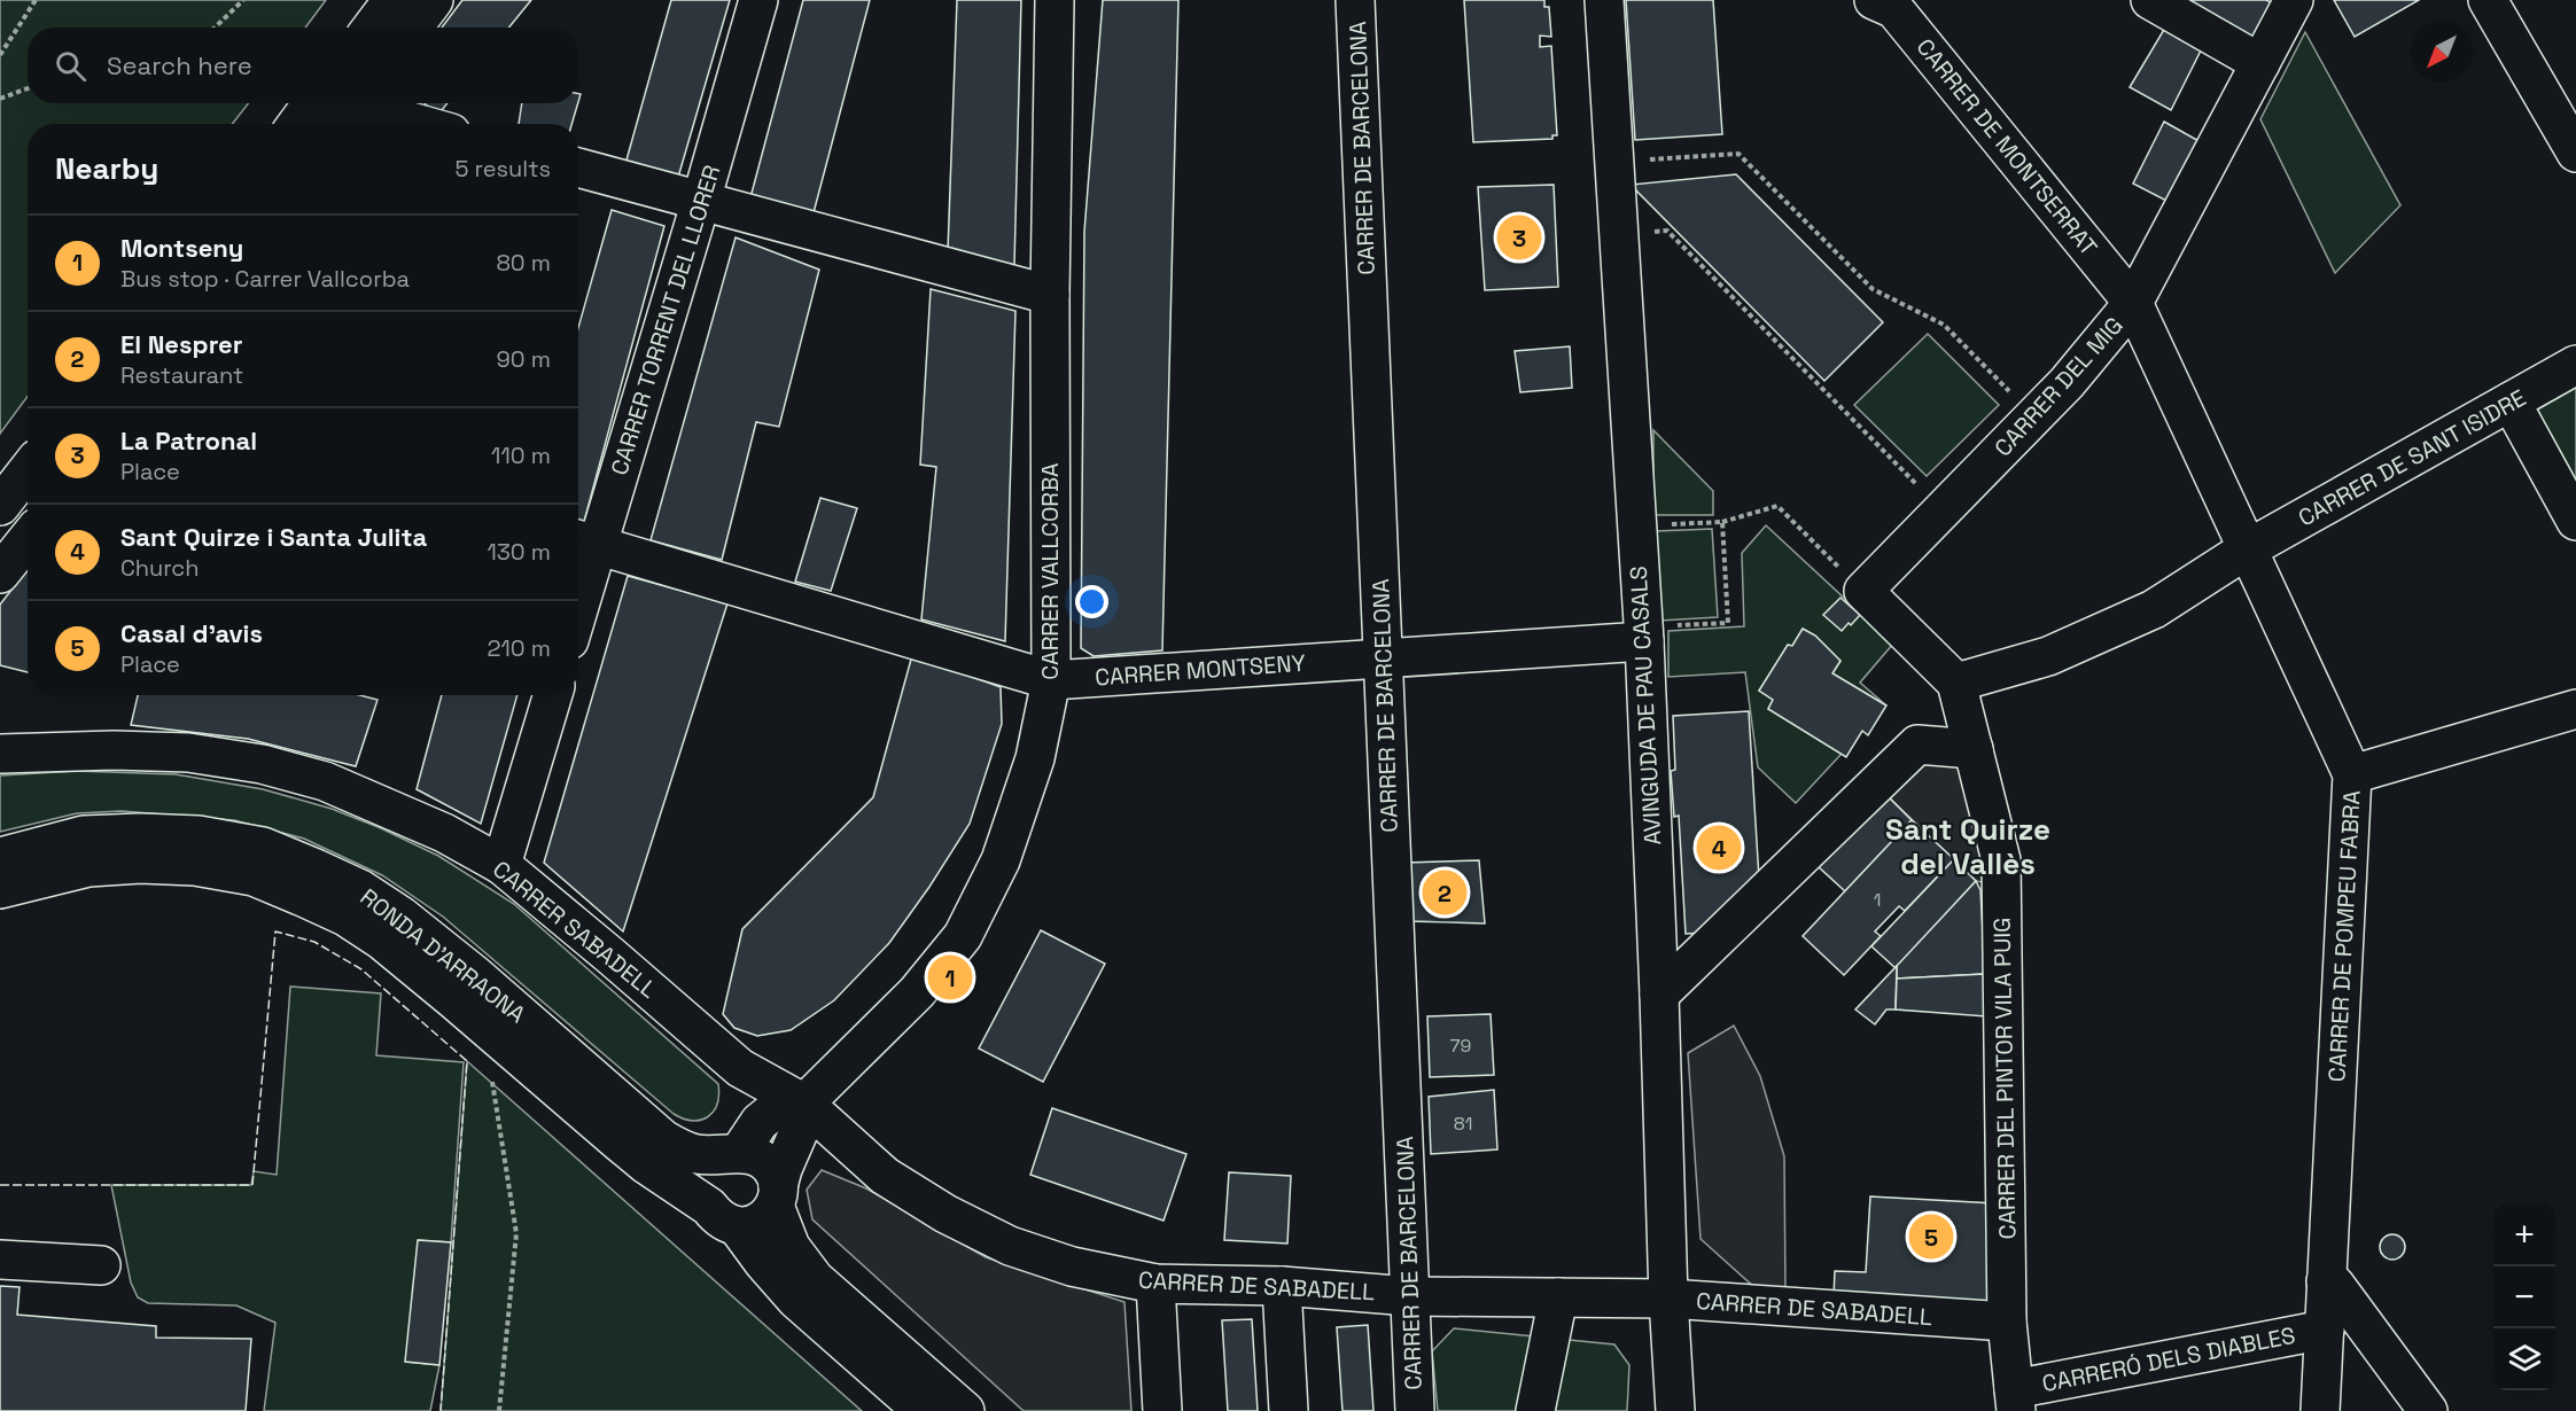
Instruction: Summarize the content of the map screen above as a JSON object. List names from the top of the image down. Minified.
{"streets":{"street":["CARRER DE MONTSERRAT","CARRER DE BARCELONA","CARRER TORRENT DEL LLORER","CARRER DEL MIG","CARRER DE SANT ISIDRE","CARRER VALLCORBA","CARRER MONTSENY","AVINGUDA DE PAU CASALS","CARRER SABADELL","CARRER DE POMPEU FABRA","RONDA D'ARRAONA","CARRER DEL PINTOR VILA PUIG","CARRER DE SABADELL","CARRERÓ DELS DIABLES"]},"crossings":[["CARRER DE MONTSERRAT","CARRER DEL MIG"],["CARRER DE MONTSERRAT","CARRER DE POMPEU FABRA"],["CARRER DE BARCELONA","CARRER MONTSENY"],["CARRER DE BARCELONA","CARRER DE SABADELL"],["CARRER TORRENT DEL LLORER","CARRER MONTSENY"],["CARRER DEL MIG","CARRER DE POMPEU FABRA"],["CARRER DE SANT ISIDRE","CARRER DE POMPEU FABRA"],["CARRER DE SANT ISIDRE","CARRER DEL PINTOR VILA PUIG"],["CARRER VALLCORBA","CARRER MONTSENY"],["CARRER VALLCORBA","CARRER SABADELL"],["CARRER VALLCORBA","RONDA D'ARRAONA"],["CARRER VALLCORBA","CARRER DE SABADELL"],["CARRER MONTSENY","AVINGUDA DE PAU CASALS"],["AVINGUDA DE PAU CASALS","CARRER DE SABADELL"],["CARRER SABADELL","CARRER DE SABADELL"],["CARRER DE POMPEU FABRA","CARRERÓ DELS DIABLES"],["CARRER DEL PINTOR VILA PUIG","CARRER DE SABADELL"],["CARRER DEL PINTOR VILA PUIG","CARRERÓ DELS DIABLES"]],"districts":["Sant Quirze del Vallès"],"house_numbers":["1","79","81"],"north":"bottom left","page":{"search":"Search here","heading":["Nearby","5 results"],"pins":["3","4","2","1","5"],"list":[{"mark":"1","name":"Montseny","note":"Bus stop · Carrer Vallcorba","value":"80 m"},{"mark":"2","name":"El Nesprer","note":"Restaurant","value":"90 m"},{"mark":"3","name":"La Patronal","note":"Place","value":"110 m"},{"mark":"4","name":"Sant Quirze i Santa Julita","note":"Church","value":"130 m"},{"mark":"5","name":"Casal d'avis","note":"Place","value":"210 m"}],"map_buttons":["+","−"]}}
